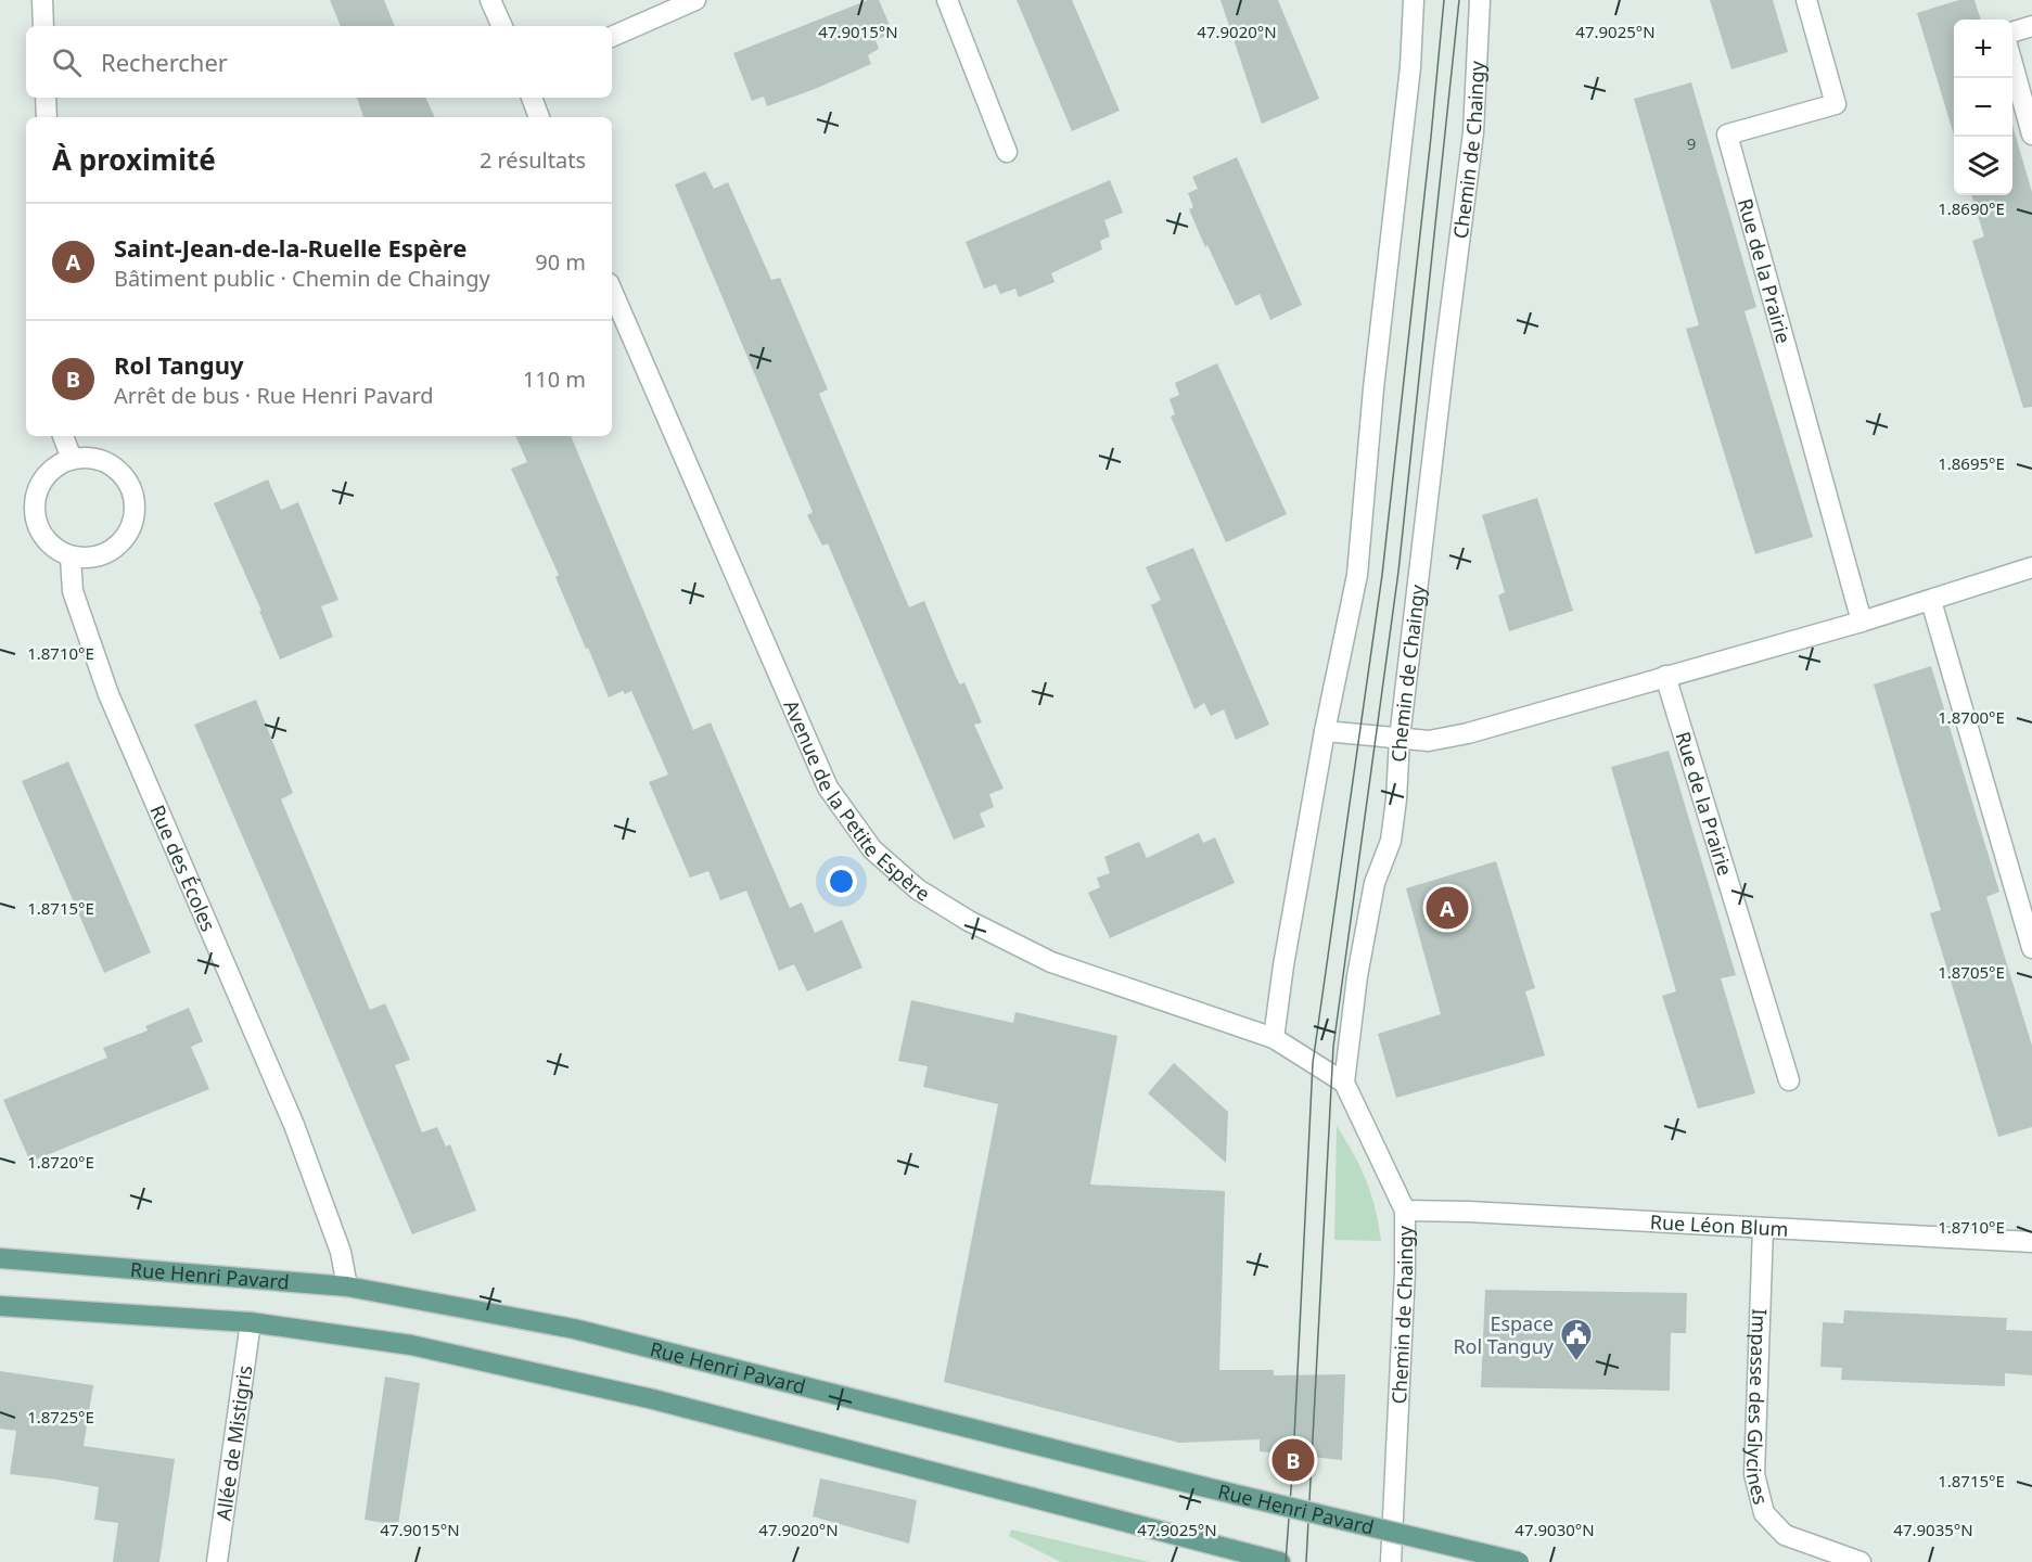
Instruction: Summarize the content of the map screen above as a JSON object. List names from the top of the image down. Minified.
{"streets":{"main road":["Rue Henri Pavard"],"street":["Chemin de Chaingy","Rue de la Prairie","Avenue de la Petite Espère","Rue des Écoles","Rue Léon Blum","Impasse des Glycines","Allée de Mistigris"]},"crossings":[["Chemin de Chaingy","Avenue de la Petite Espère"],["Chemin de Chaingy","Rue Léon Blum"],["Rue des Écoles","Rue Henri Pavard"],["Rue Léon Blum","Impasse des Glycines"]],"places":{"public building":["Espace Rol Tanguy"]},"house_numbers":["9"],"page":{"map_buttons":["+","−"],"search":"Rechercher","heading":["À proximité","2 résultats"],"list":[{"mark":"A","name":"Saint-Jean-de-la-Ruelle Espère","note":"Bâtiment public · Chemin de Chaingy","value":"90 m"},{"mark":"B","name":"Rol Tanguy","note":"Arrêt de bus · Rue Henri Pavard","value":"110 m"}],"pins":["A","B"]},"coordinates":["47.9015°N","47.9020°N","47.9025°N","1.8690°E","1.8695°E","1.8710°E","1.8700°E","1.8715°E","1.8705°E","1.8720°E","1.8725°E","47.9030°N","47.9035°N"]}
